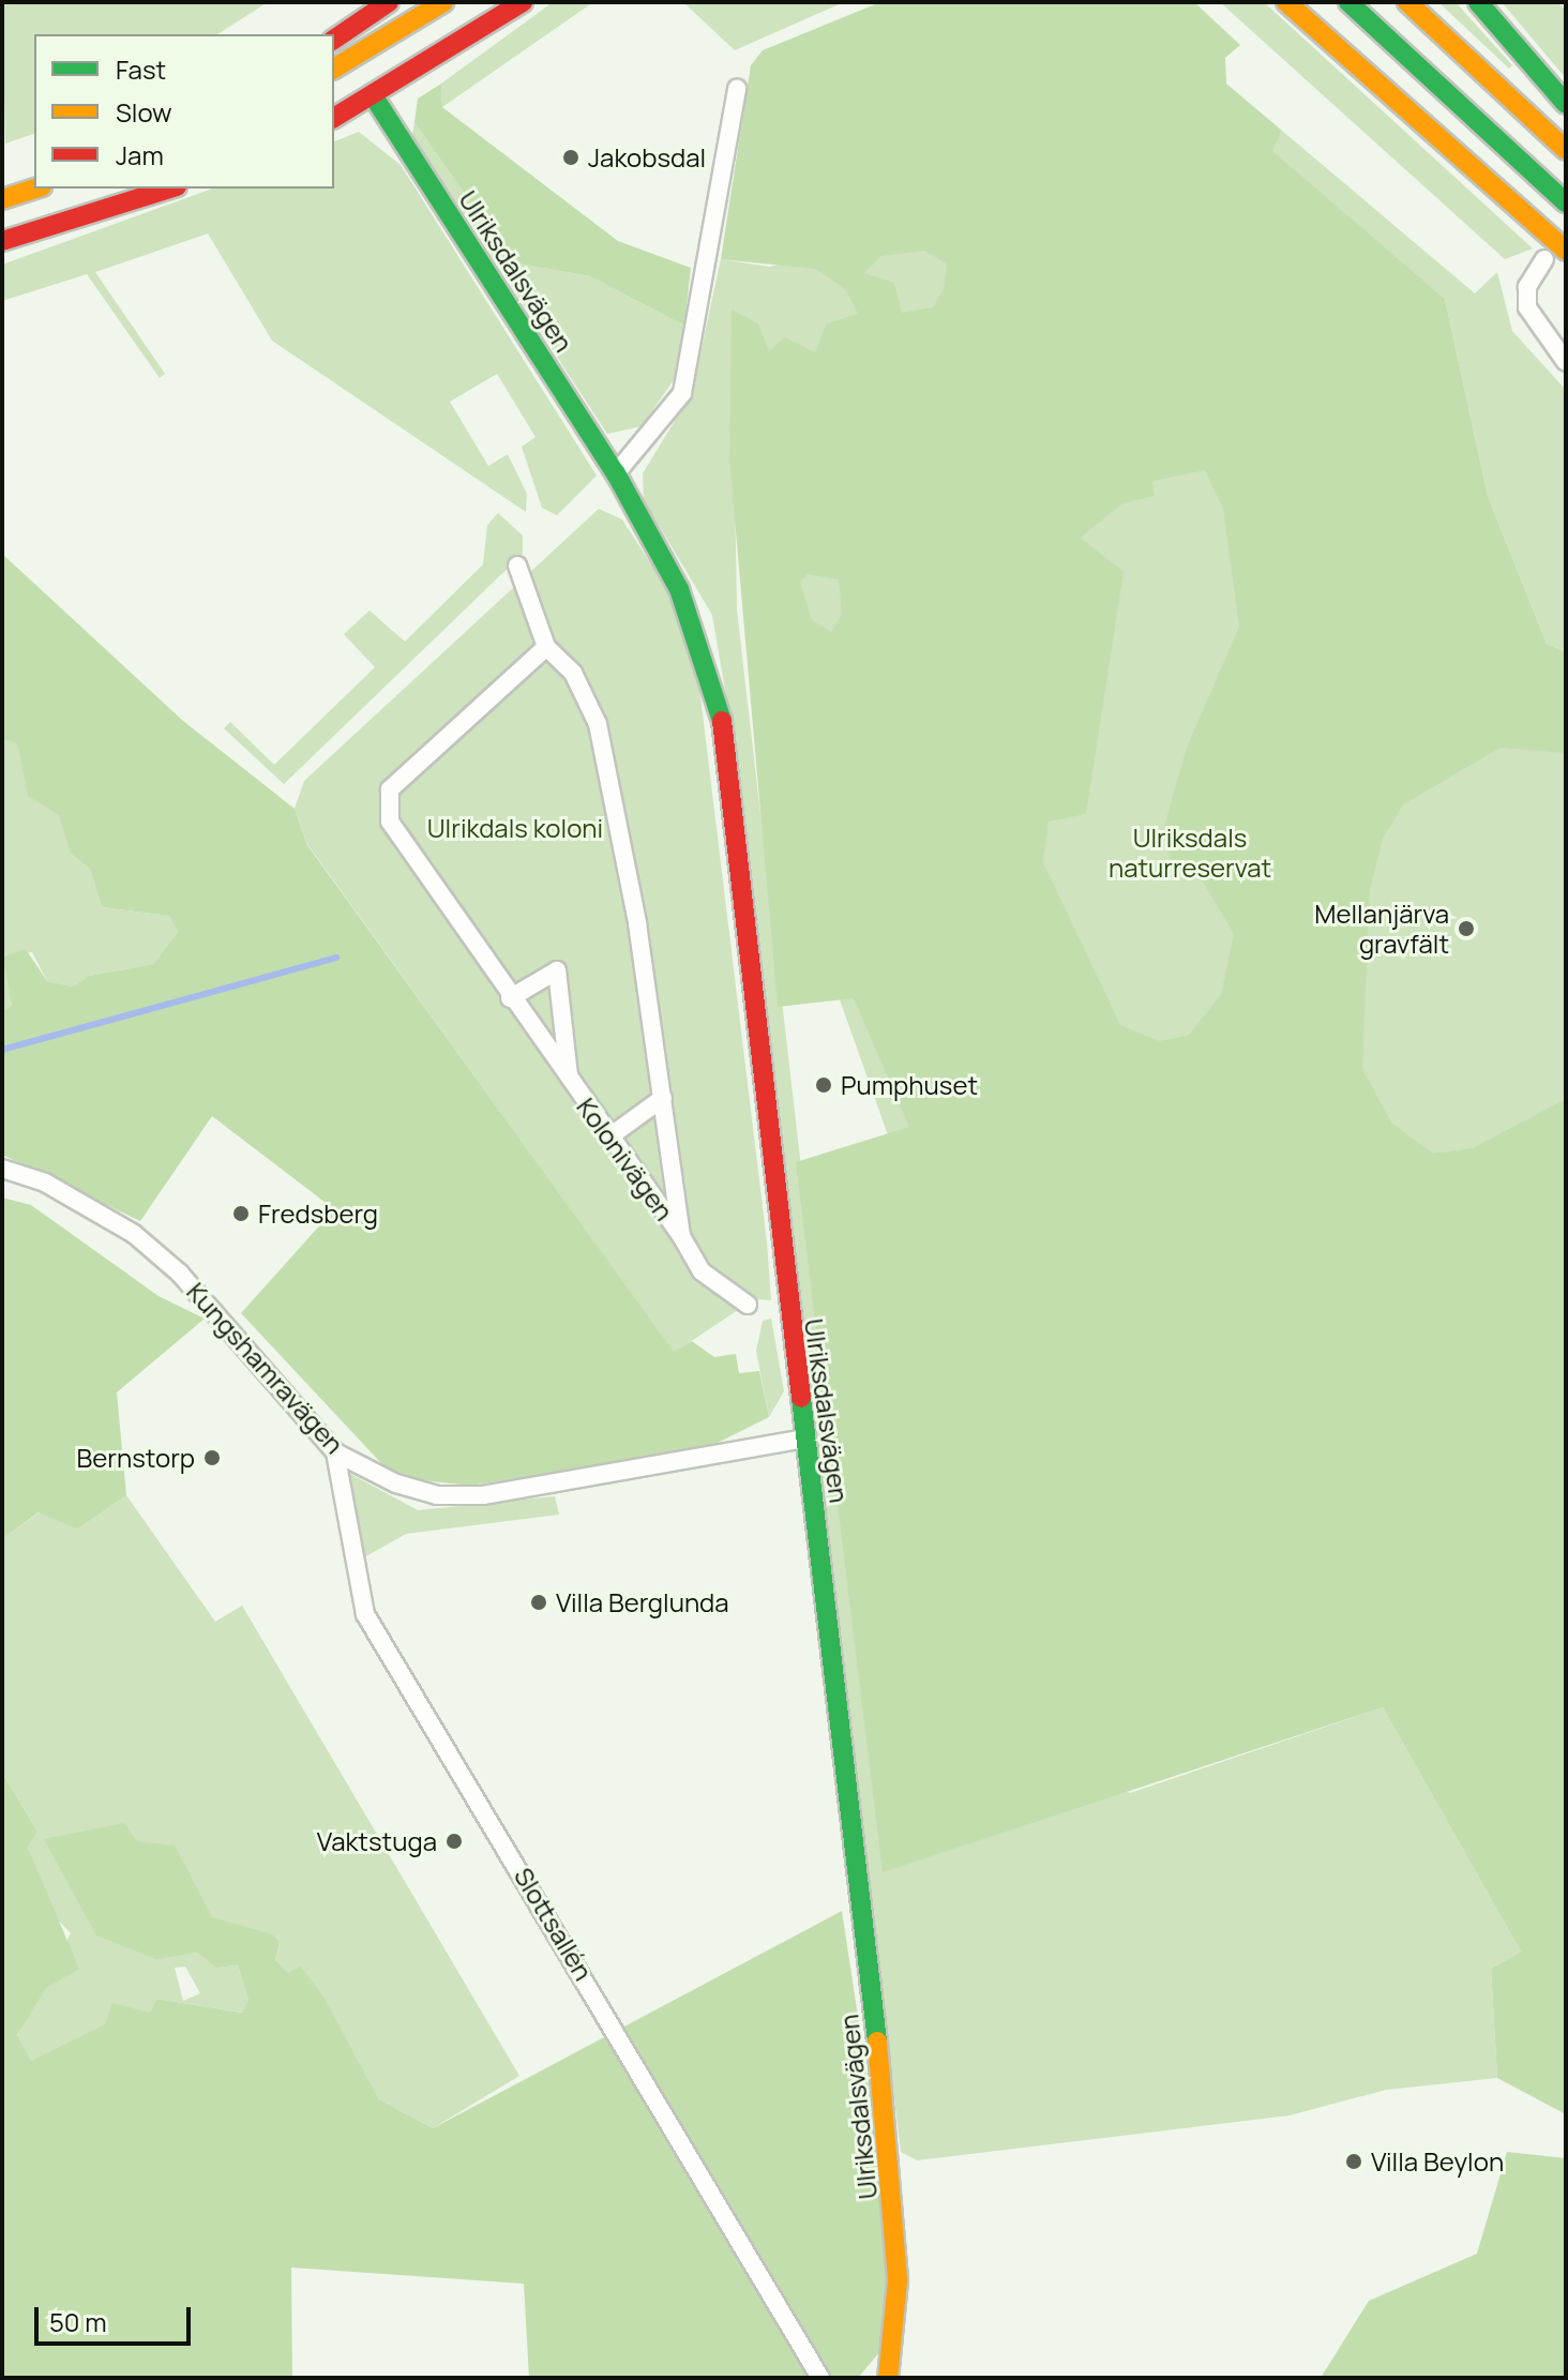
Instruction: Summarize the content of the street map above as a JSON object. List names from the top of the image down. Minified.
{"streets":{"main road":["Ulriksdalsvägen"],"street":["Kolonivägen","Kungshamravägen","Slottsallén"]},"crossings":[["Ulriksdalsvägen","Kungshamravägen"],["Kungshamravägen","Slottsallén"]],"parks":["Ulrikdals koloni","Ulriksdals naturreservat"],"places":["Jakobsdal","Mellanjärva gravfält","Pumphuset","Fredsberg","Bernstorp","Villa Berglunda","Vaktstuga","Villa Beylon"],"legend":["Fast","Slow","Jam"],"scale_bar":"50 m"}
